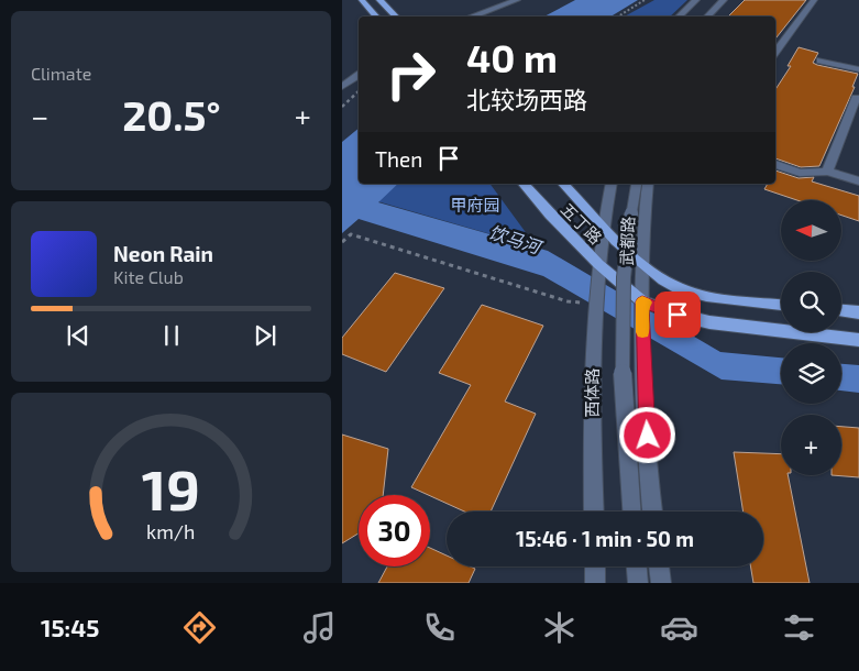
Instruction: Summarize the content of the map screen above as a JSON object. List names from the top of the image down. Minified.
{"streets":{"main road":["五丁路"],"street":["武都路","西体路"]},"crossings":[["五丁路","武都路"],["五丁路","西体路"],["武都路","西体路"]],"water":["饮马河"],"parks":["甲府园"],"north":"left","page":{"tile":"Climate","turn":["40 m","北较场西路"],"heat":["−","20.5°","+"],"then":"Then","map_buttons":"+","song":["Neon Rain","Kite Club"],"limit":"30","trip":"15:46 · 1 min · 50 m","tabs":"15:45","gauge":["19","km/h"]}}
